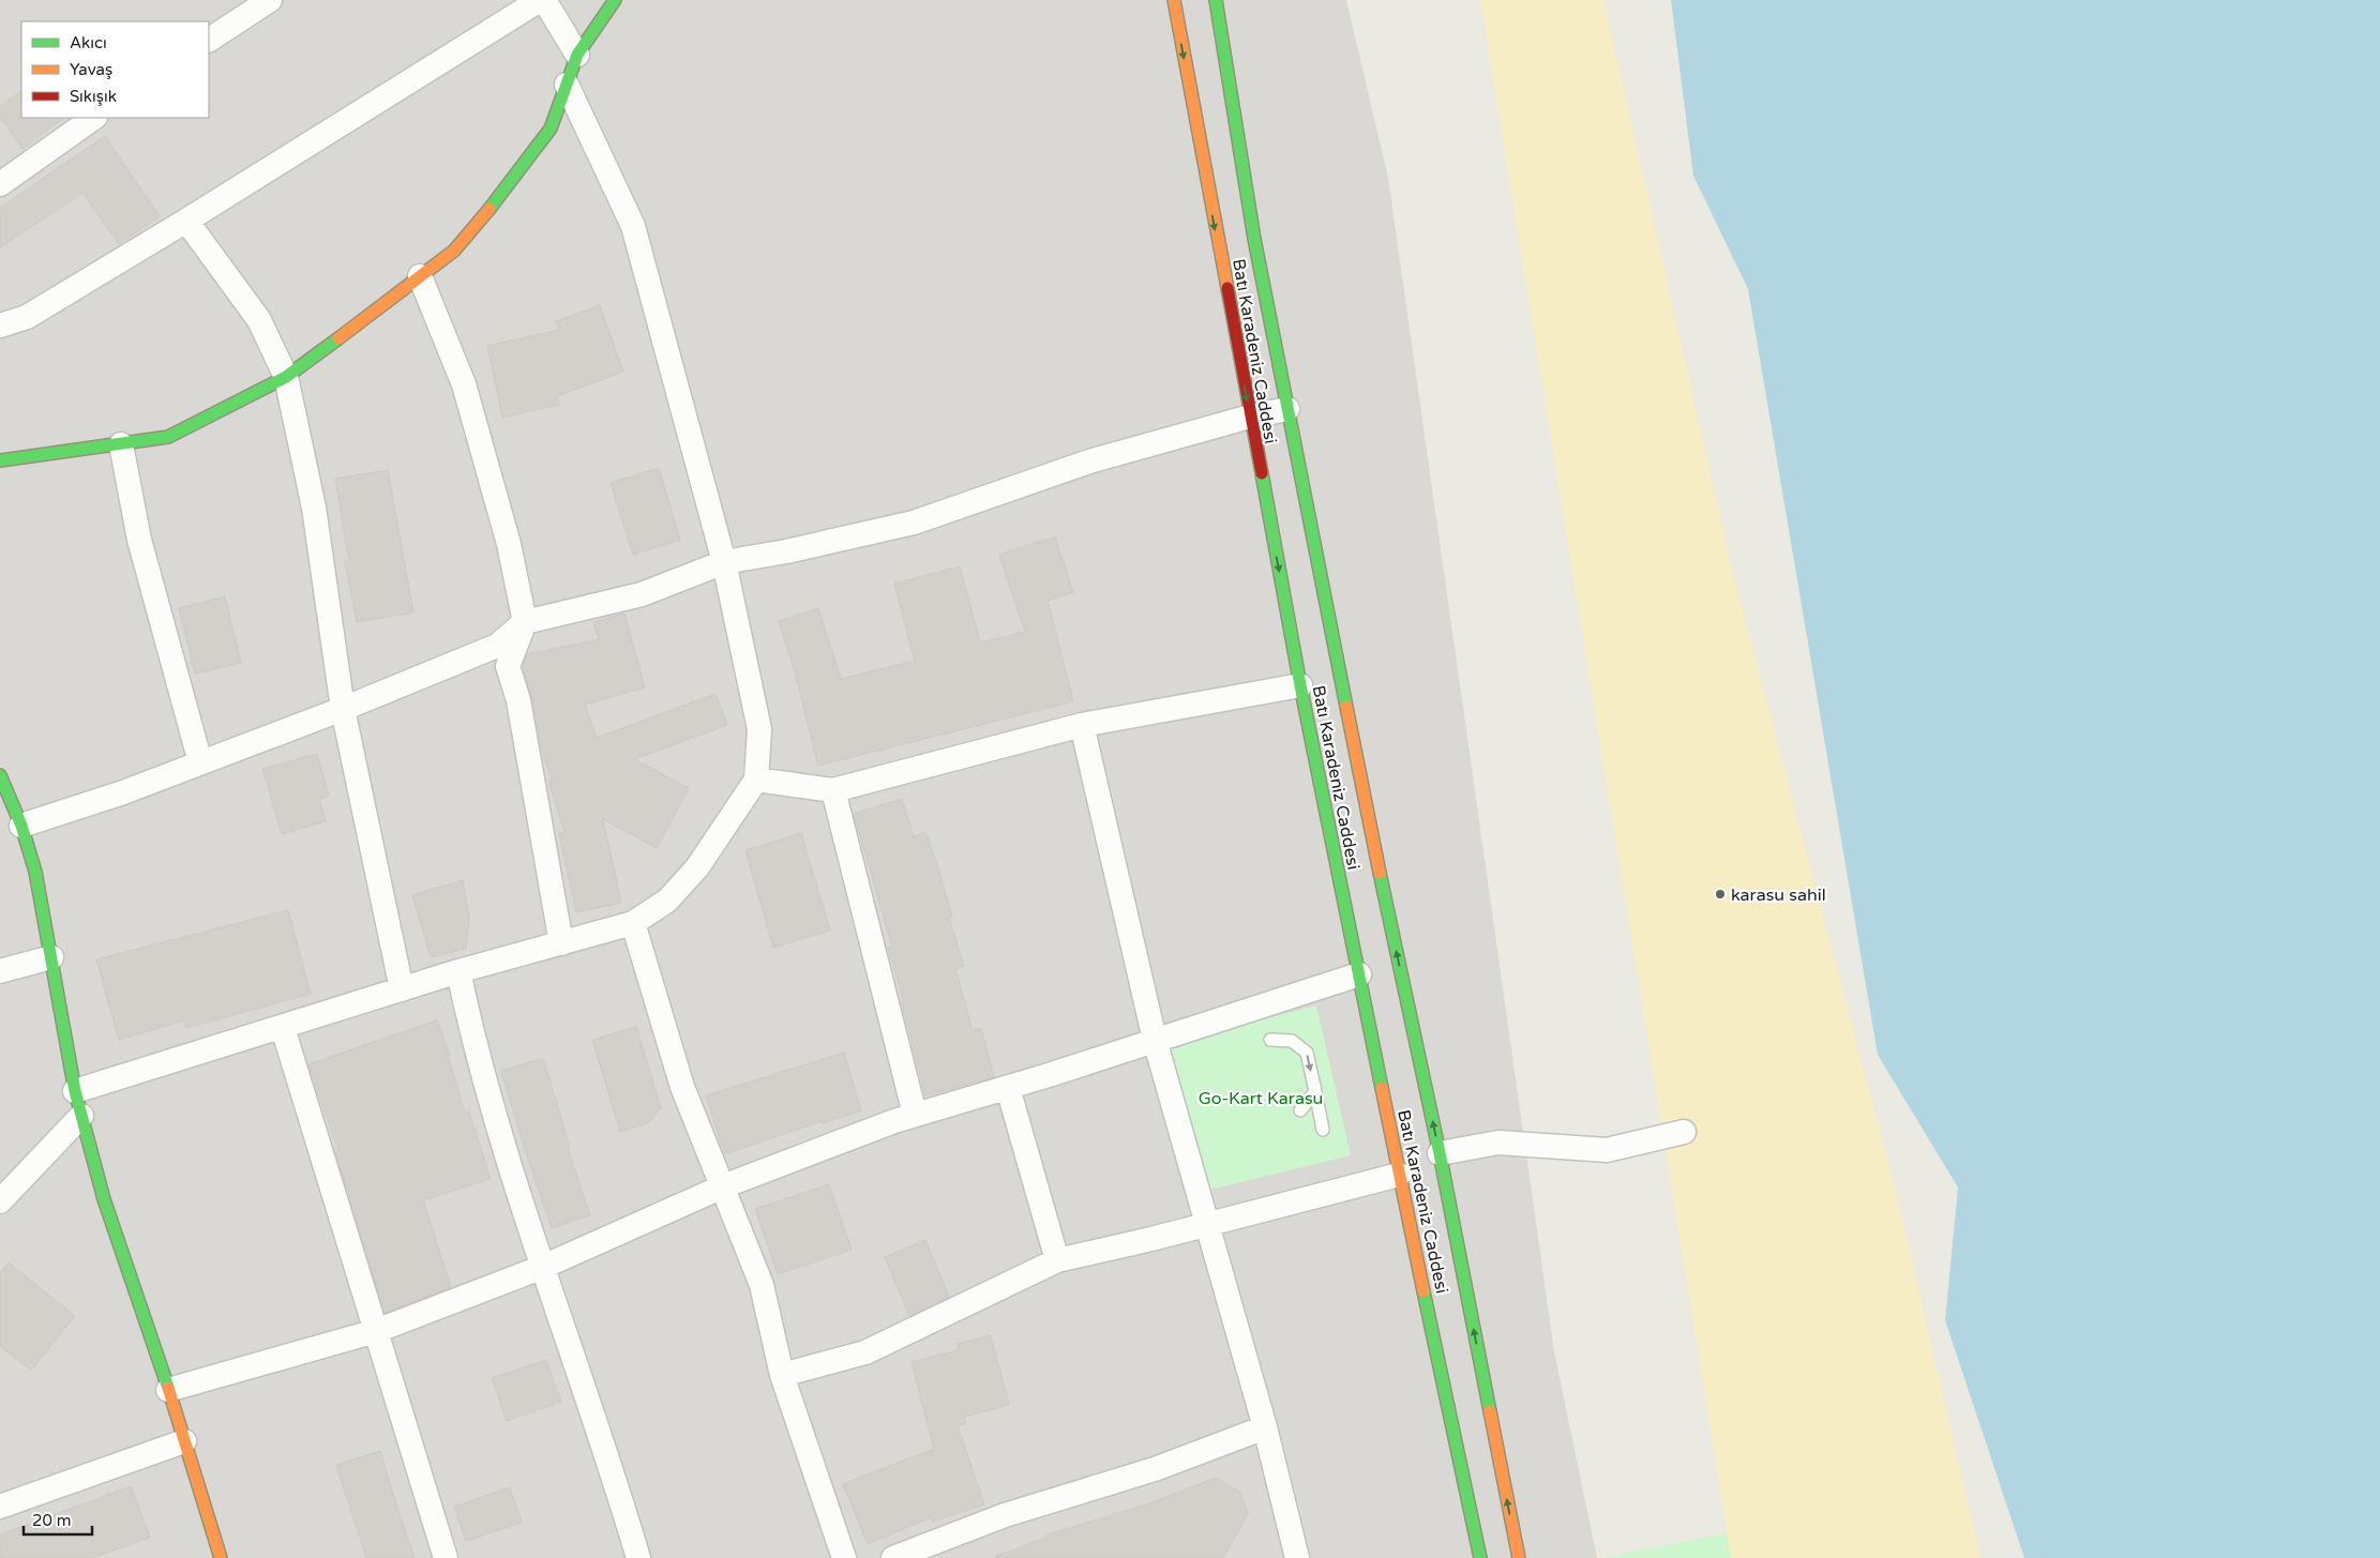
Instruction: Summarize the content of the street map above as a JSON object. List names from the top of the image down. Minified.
{"streets":{"main road":["Batı Karadeniz Caddesi"]},"parks":["Go-Kart Karasu"],"places":["karasu sahil"],"legend":["Akıcı","Yavaş","Sıkışık"],"scale_bar":"20 m"}
